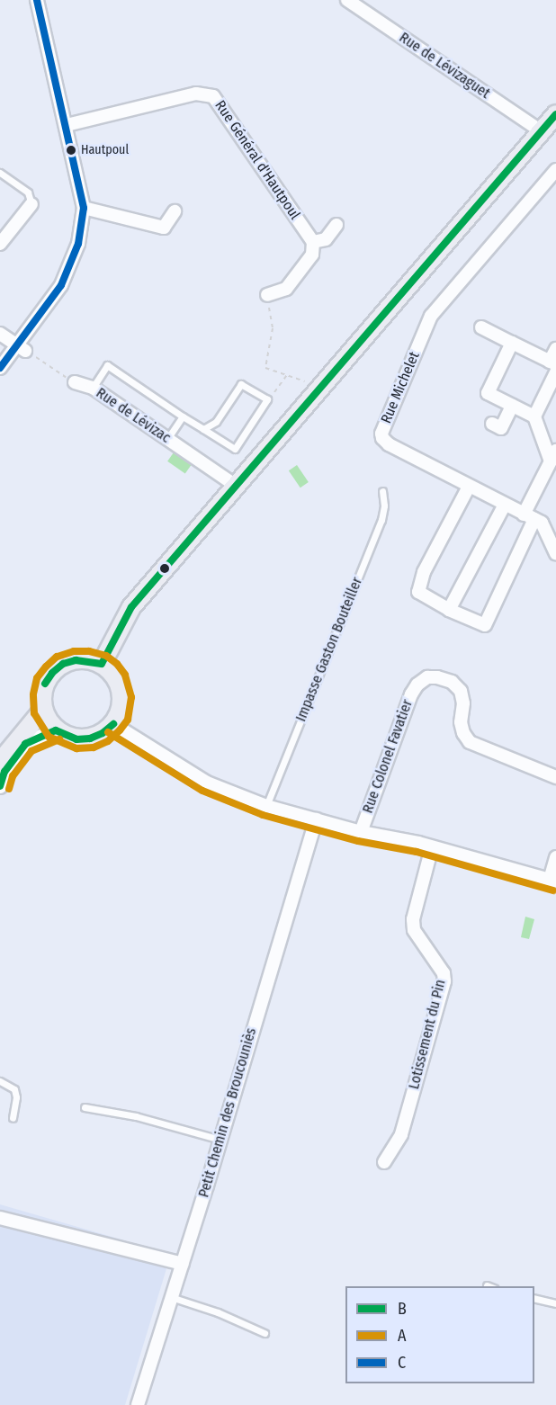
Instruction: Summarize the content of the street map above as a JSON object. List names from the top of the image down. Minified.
{"streets":{"street":["Rue de Lévizaguet","Rue Général d'Hautpoul","Rue Michelet","Rue de Lévizac","Rue Colonel Favatier","Lotissement du Pin","Petit Chemin des Broucouniès"],"lane":["Impasse Gaston Bouteiller"]},"places":["Hautpoul"],"lines":["transit line C","transit line B","transit line A"],"legend":["B","A","C"]}
